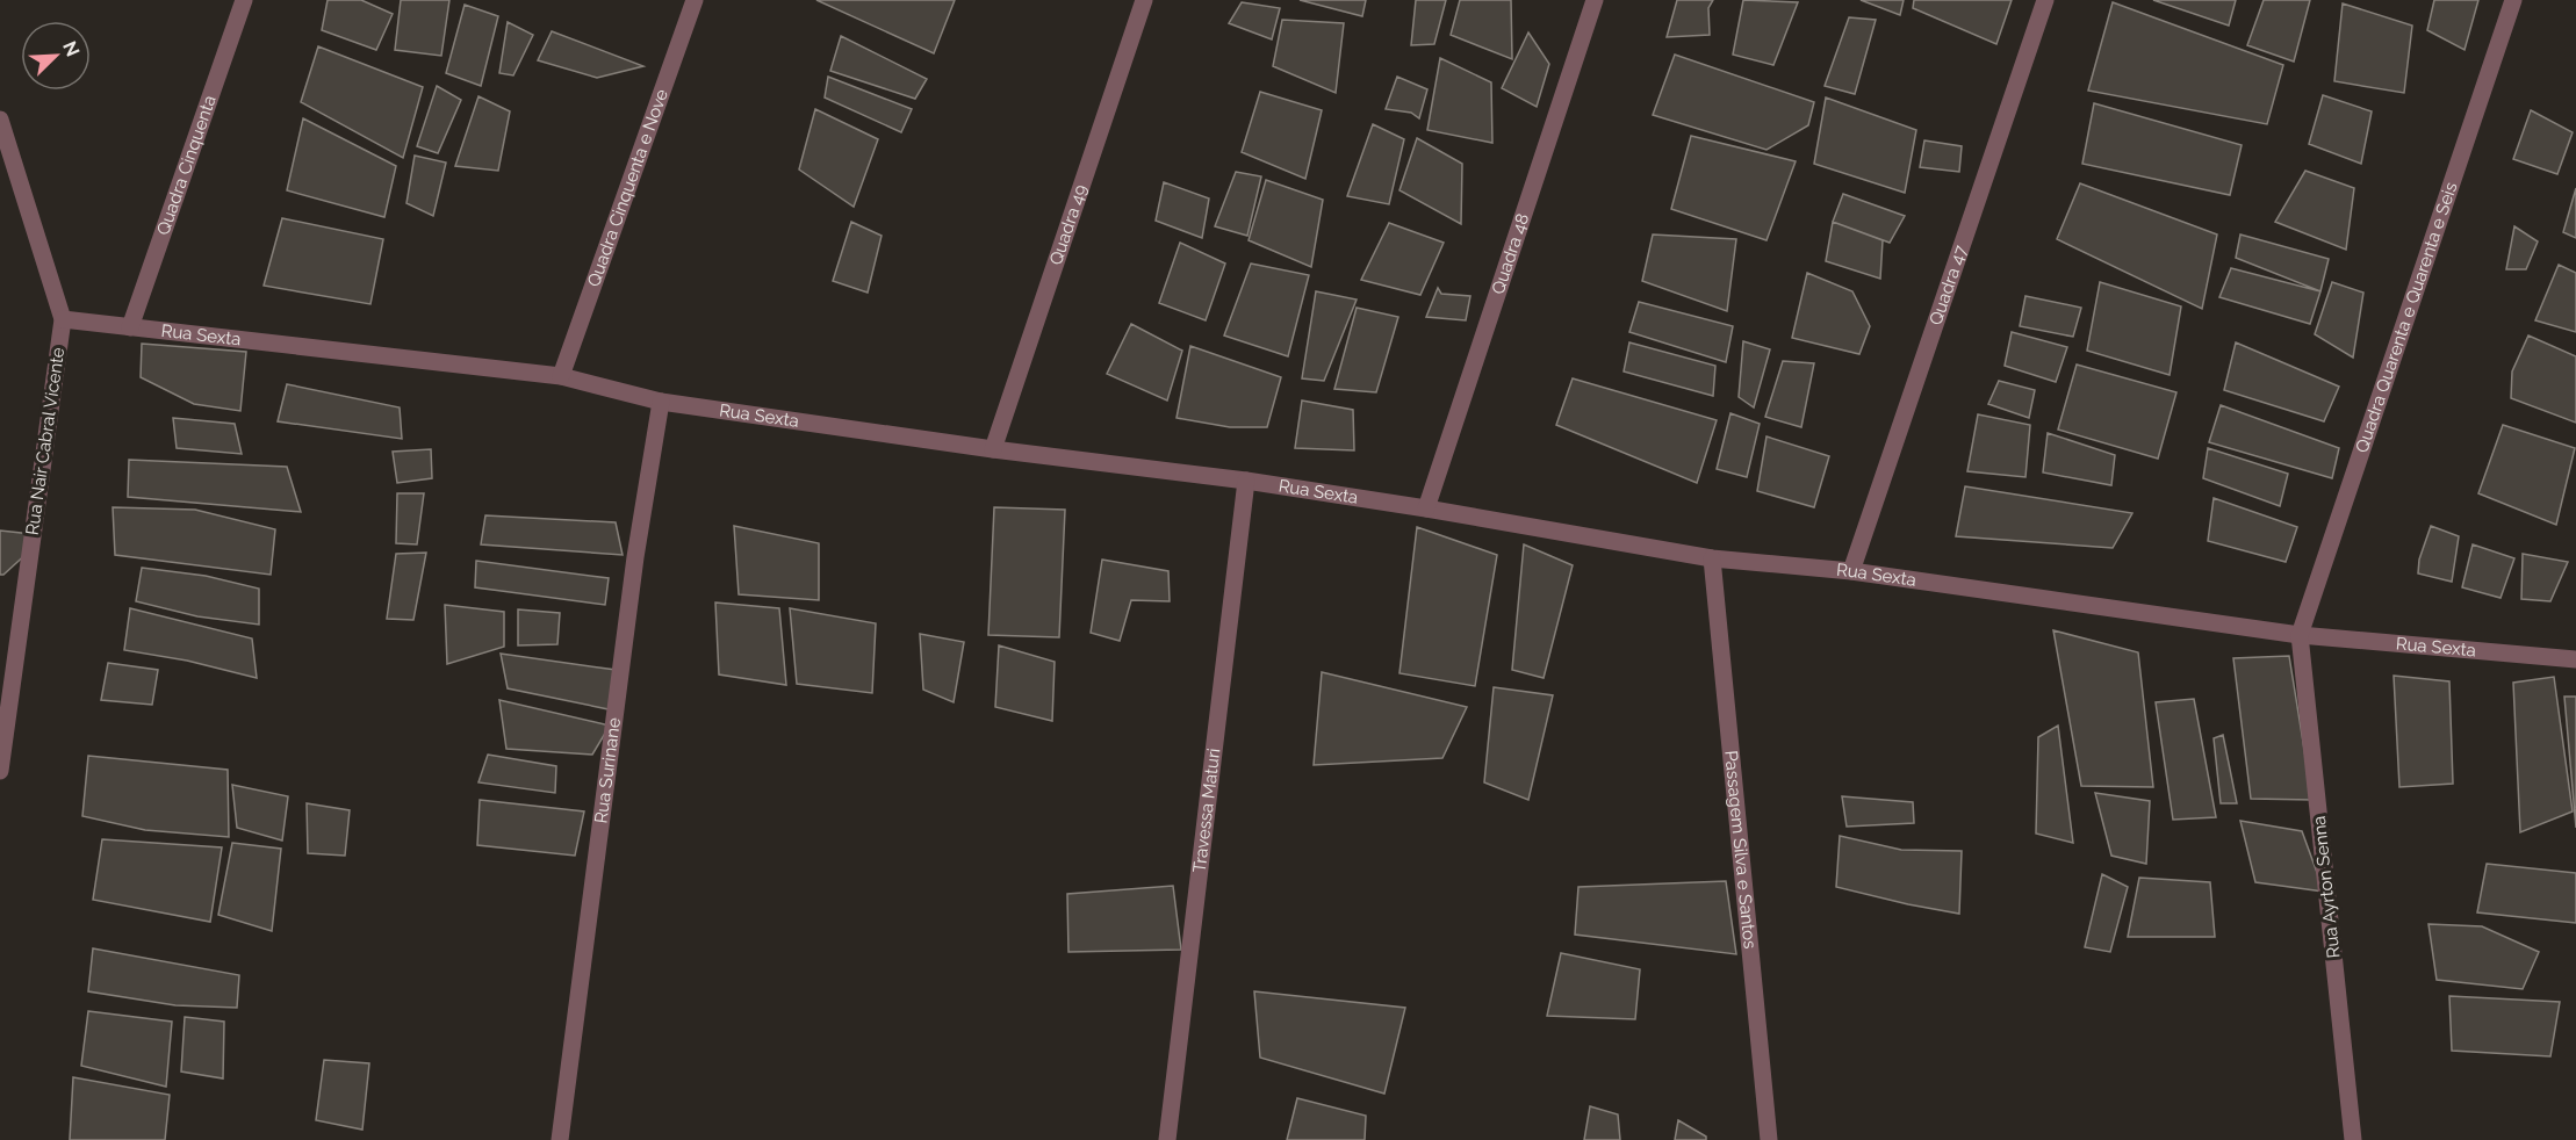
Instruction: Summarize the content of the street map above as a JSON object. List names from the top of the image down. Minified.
{"streets":{"street":["Quadra Cinquenta","Quadra Cinquenta e Nove","Quadra 49","Quadra 48","Quadra 47","Quadra Quarenta e Quarenta e Seis","Rua Sexta","Rua Nair Cabral Vicente","Rua Surinane","Travessa Maturi","Passagem Silva e Santos","Rua Ayrton Senna"]},"crossings":[["Quadra Cinquenta","Rua Sexta"],["Quadra Cinquenta e Nove","Rua Sexta"],["Quadra 49","Rua Sexta"],["Quadra 48","Rua Sexta"],["Quadra 47","Rua Sexta"],["Quadra Quarenta e Quarenta e Seis","Rua Sexta"],["Quadra Quarenta e Quarenta e Seis","Rua Ayrton Senna"],["Rua Sexta","Rua Nair Cabral Vicente"],["Rua Sexta","Rua Surinane"],["Rua Sexta","Travessa Maturi"],["Rua Sexta","Passagem Silva e Santos"],["Rua Sexta","Rua Ayrton Senna"]],"north":"top right"}
